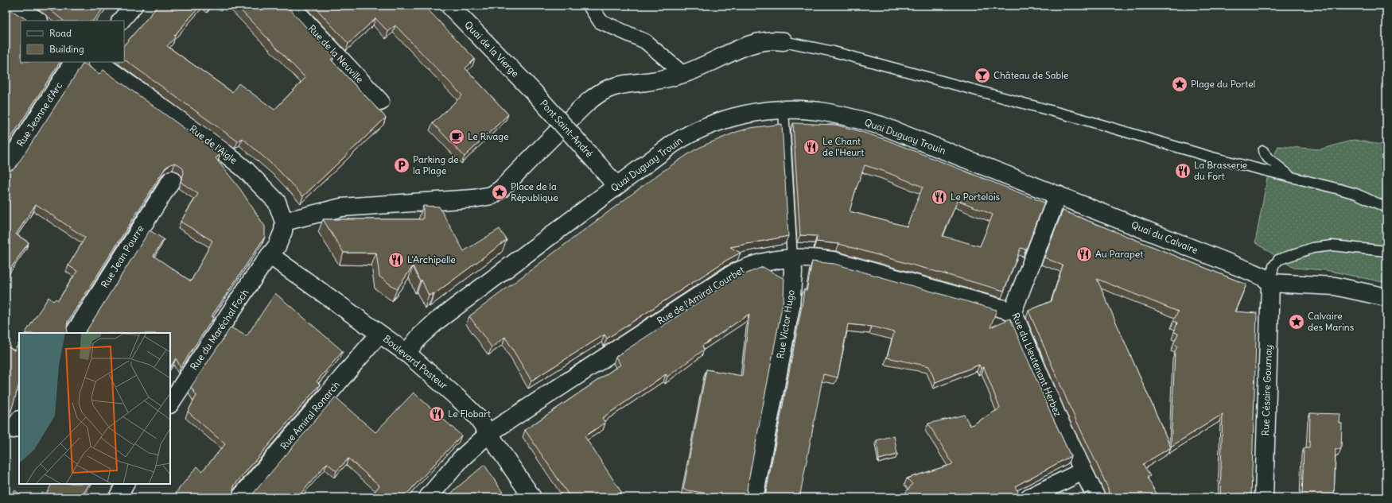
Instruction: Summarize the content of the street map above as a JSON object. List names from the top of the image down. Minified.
{"streets":{"street":["Quai de la Vierge","Rue de la Neuville","Rue Jeanne d'Arc","Pont Saint-André","Quai Duguay Trouin","Rue de l'Aigle","Quai du Calvaire","Rue Jean Pourre","Rue de l'Amiral Courbet","Rue Victor Hugo","Rue du Maréchal Foch","Boulevard Pasteur","Rue du Lieutenant Herbez","Rue Césaire Gournay","Rue Amiral Ronarch"]},"crossings":[["Quai de la Vierge","Pont Saint-André"],["Pont Saint-André","Quai Duguay Trouin"],["Quai Duguay Trouin","Quai du Calvaire"],["Quai Duguay Trouin","Rue Victor Hugo"],["Quai Duguay Trouin","Boulevard Pasteur"],["Quai Duguay Trouin","Rue du Lieutenant Herbez"],["Quai du Calvaire","Rue du Lieutenant Herbez"],["Quai du Calvaire","Rue Césaire Gournay"],["Rue de l'Amiral Courbet","Rue Victor Hugo"],["Rue de l'Amiral Courbet","Boulevard Pasteur"],["Rue de l'Amiral Courbet","Rue du Lieutenant Herbez"],["Rue du Maréchal Foch","Boulevard Pasteur"],["Boulevard Pasteur","Rue Amiral Ronarch"]],"places":{"bar":["Château de Sable"],"place":["Plage du Portel","Place de la République","Calvaire des Marins"],"cafe":["Le Rivage"],"restaurant":["Le Chant de l'Heurt","La Brasserie du Fort","Le Portelois","Au Parapet","L'Archipelle","Le Flobart"],"parking":["Parking de la Plage"]},"legend":["Road","Building"]}
